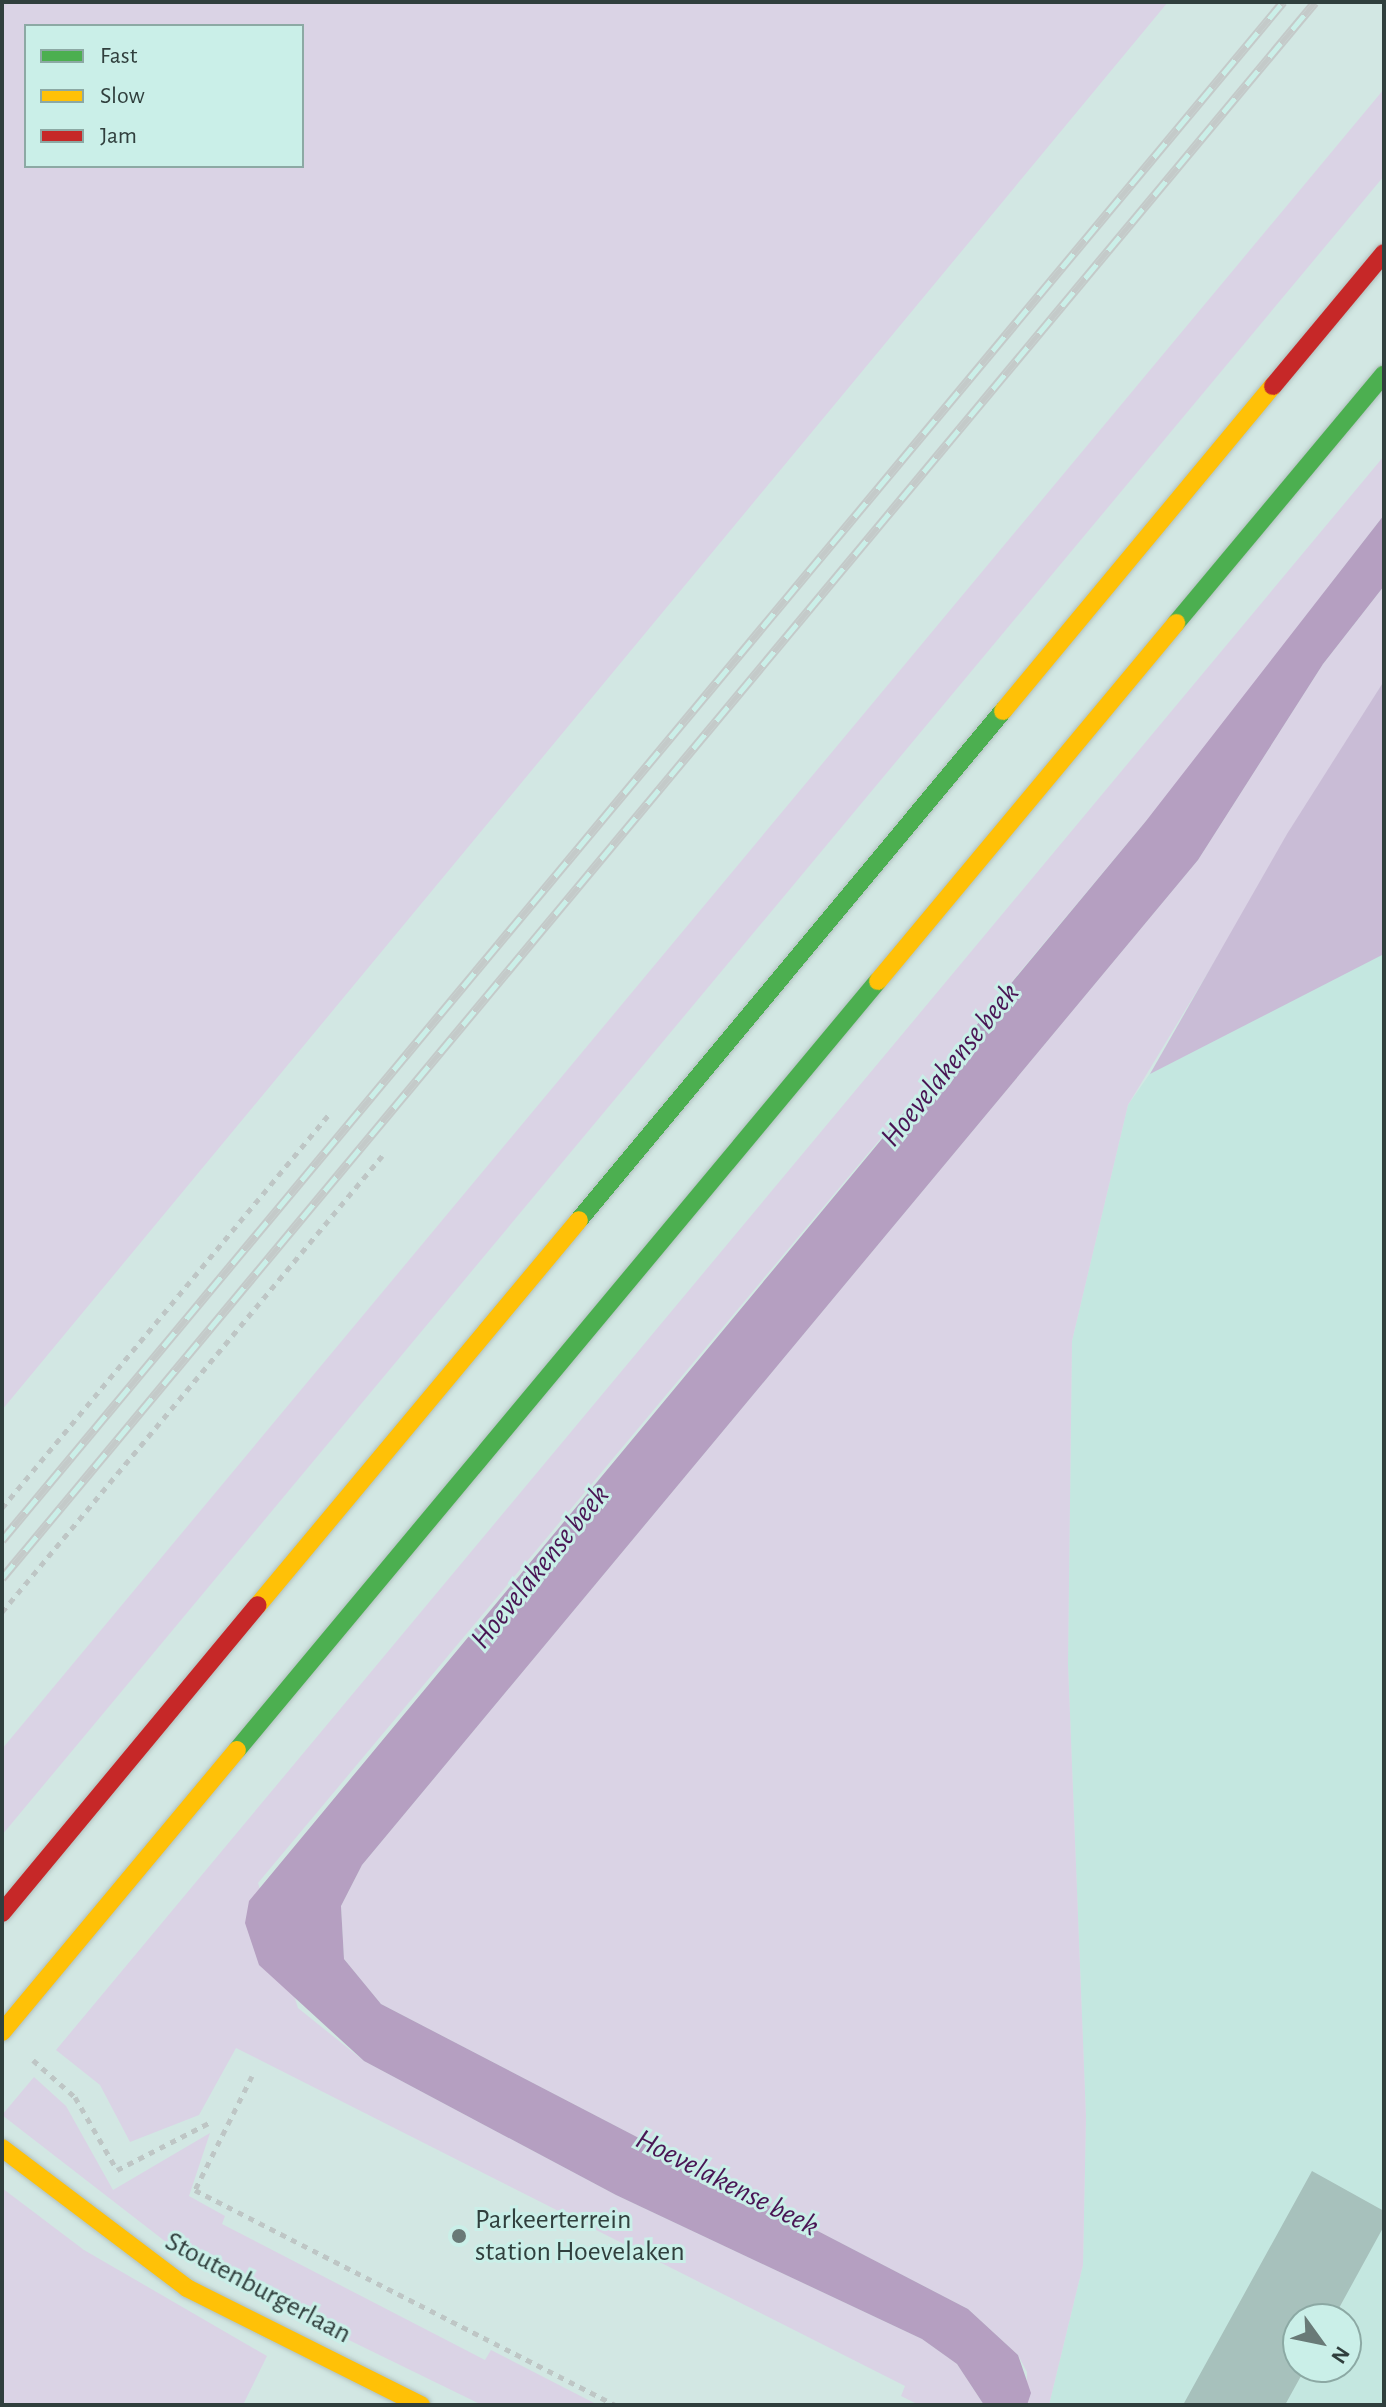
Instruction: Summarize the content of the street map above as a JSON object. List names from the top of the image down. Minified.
{"streets":{"main road":["Stoutenburgerlaan"]},"water":["Hoevelakense beek"],"places":["Parkeerterrein station Hoevelaken"],"legend":["Fast","Slow","Jam"],"north":"bottom right"}
